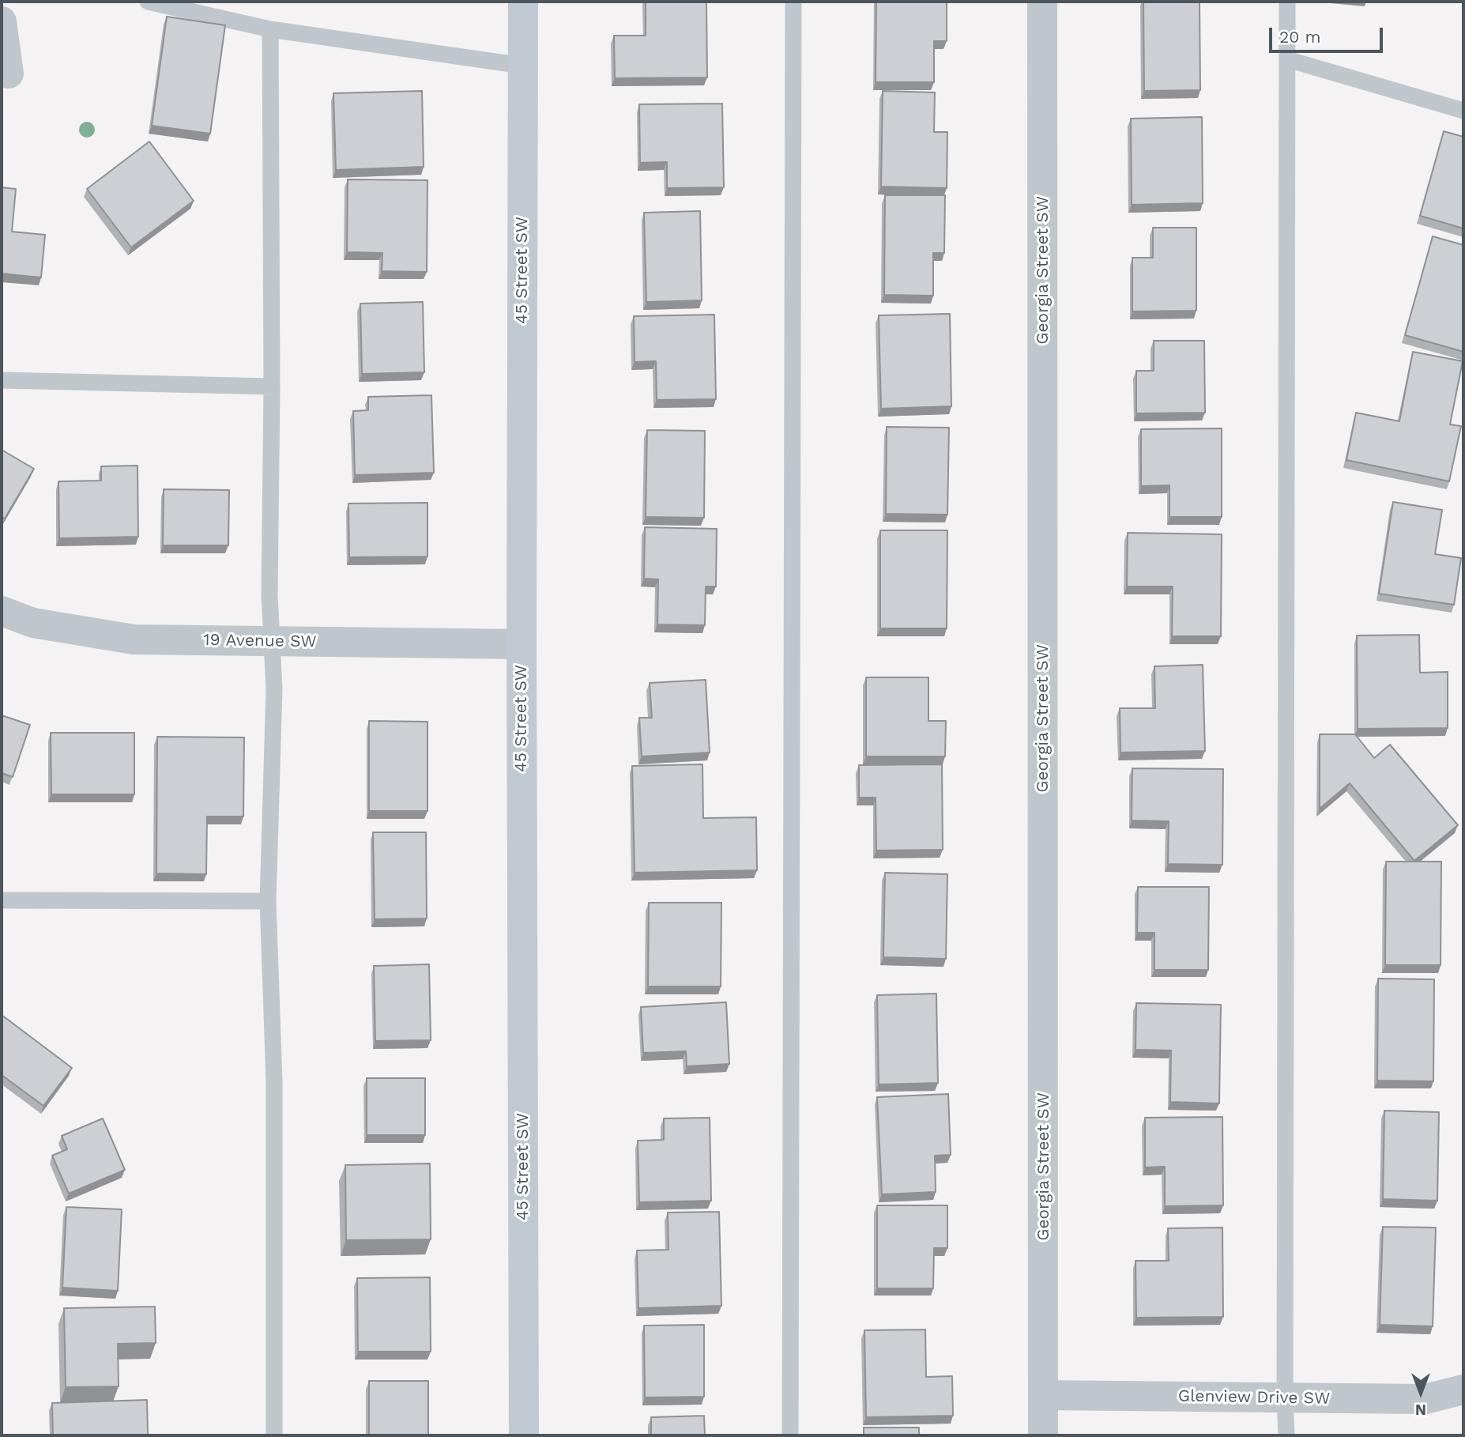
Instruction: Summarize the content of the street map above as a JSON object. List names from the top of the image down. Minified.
{"streets":{"street":["45 Street SW","Georgia Street SW","19 Avenue SW","Glenview Drive SW"]},"crossings":[["45 Street SW","19 Avenue SW"],["Georgia Street SW","Glenview Drive SW"]],"scale_bar":"20 m","north":"bottom"}
